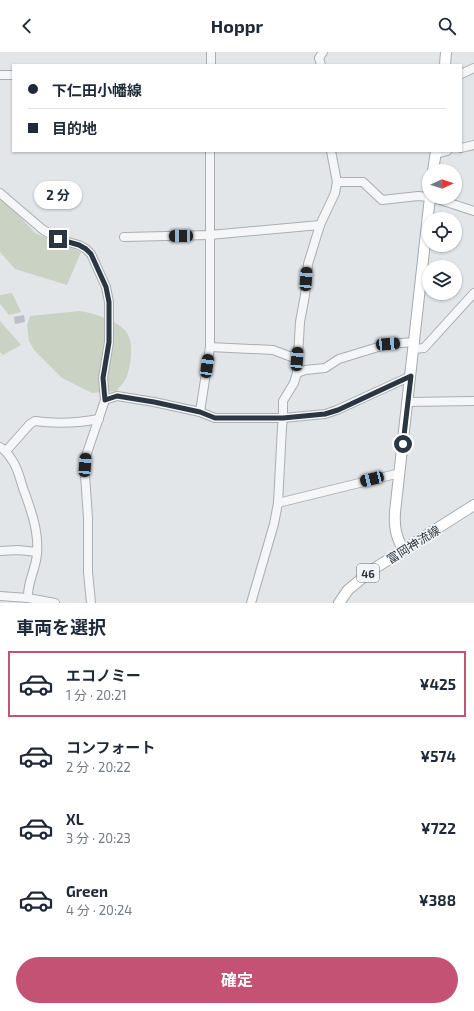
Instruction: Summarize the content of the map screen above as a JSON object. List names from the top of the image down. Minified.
{"streets":{"main road":["富岡神流線","46"]},"north":"right","page":{"header":"Hoppr","banner":["下仁田小幡線","目的地"],"bubble":"2 分","heading":"車両を選択","list":[{"name":"エコノミー","note":"1 分 · 20:21","value":"¥425"},{"name":"コンフォート","note":"2 分 · 20:22","value":"¥574"},{"name":"XL","note":"3 分 · 20:23","value":"¥722"},{"name":"Green","note":"4 分 · 20:24","value":"¥388"}],"buttons":"確定"}}
